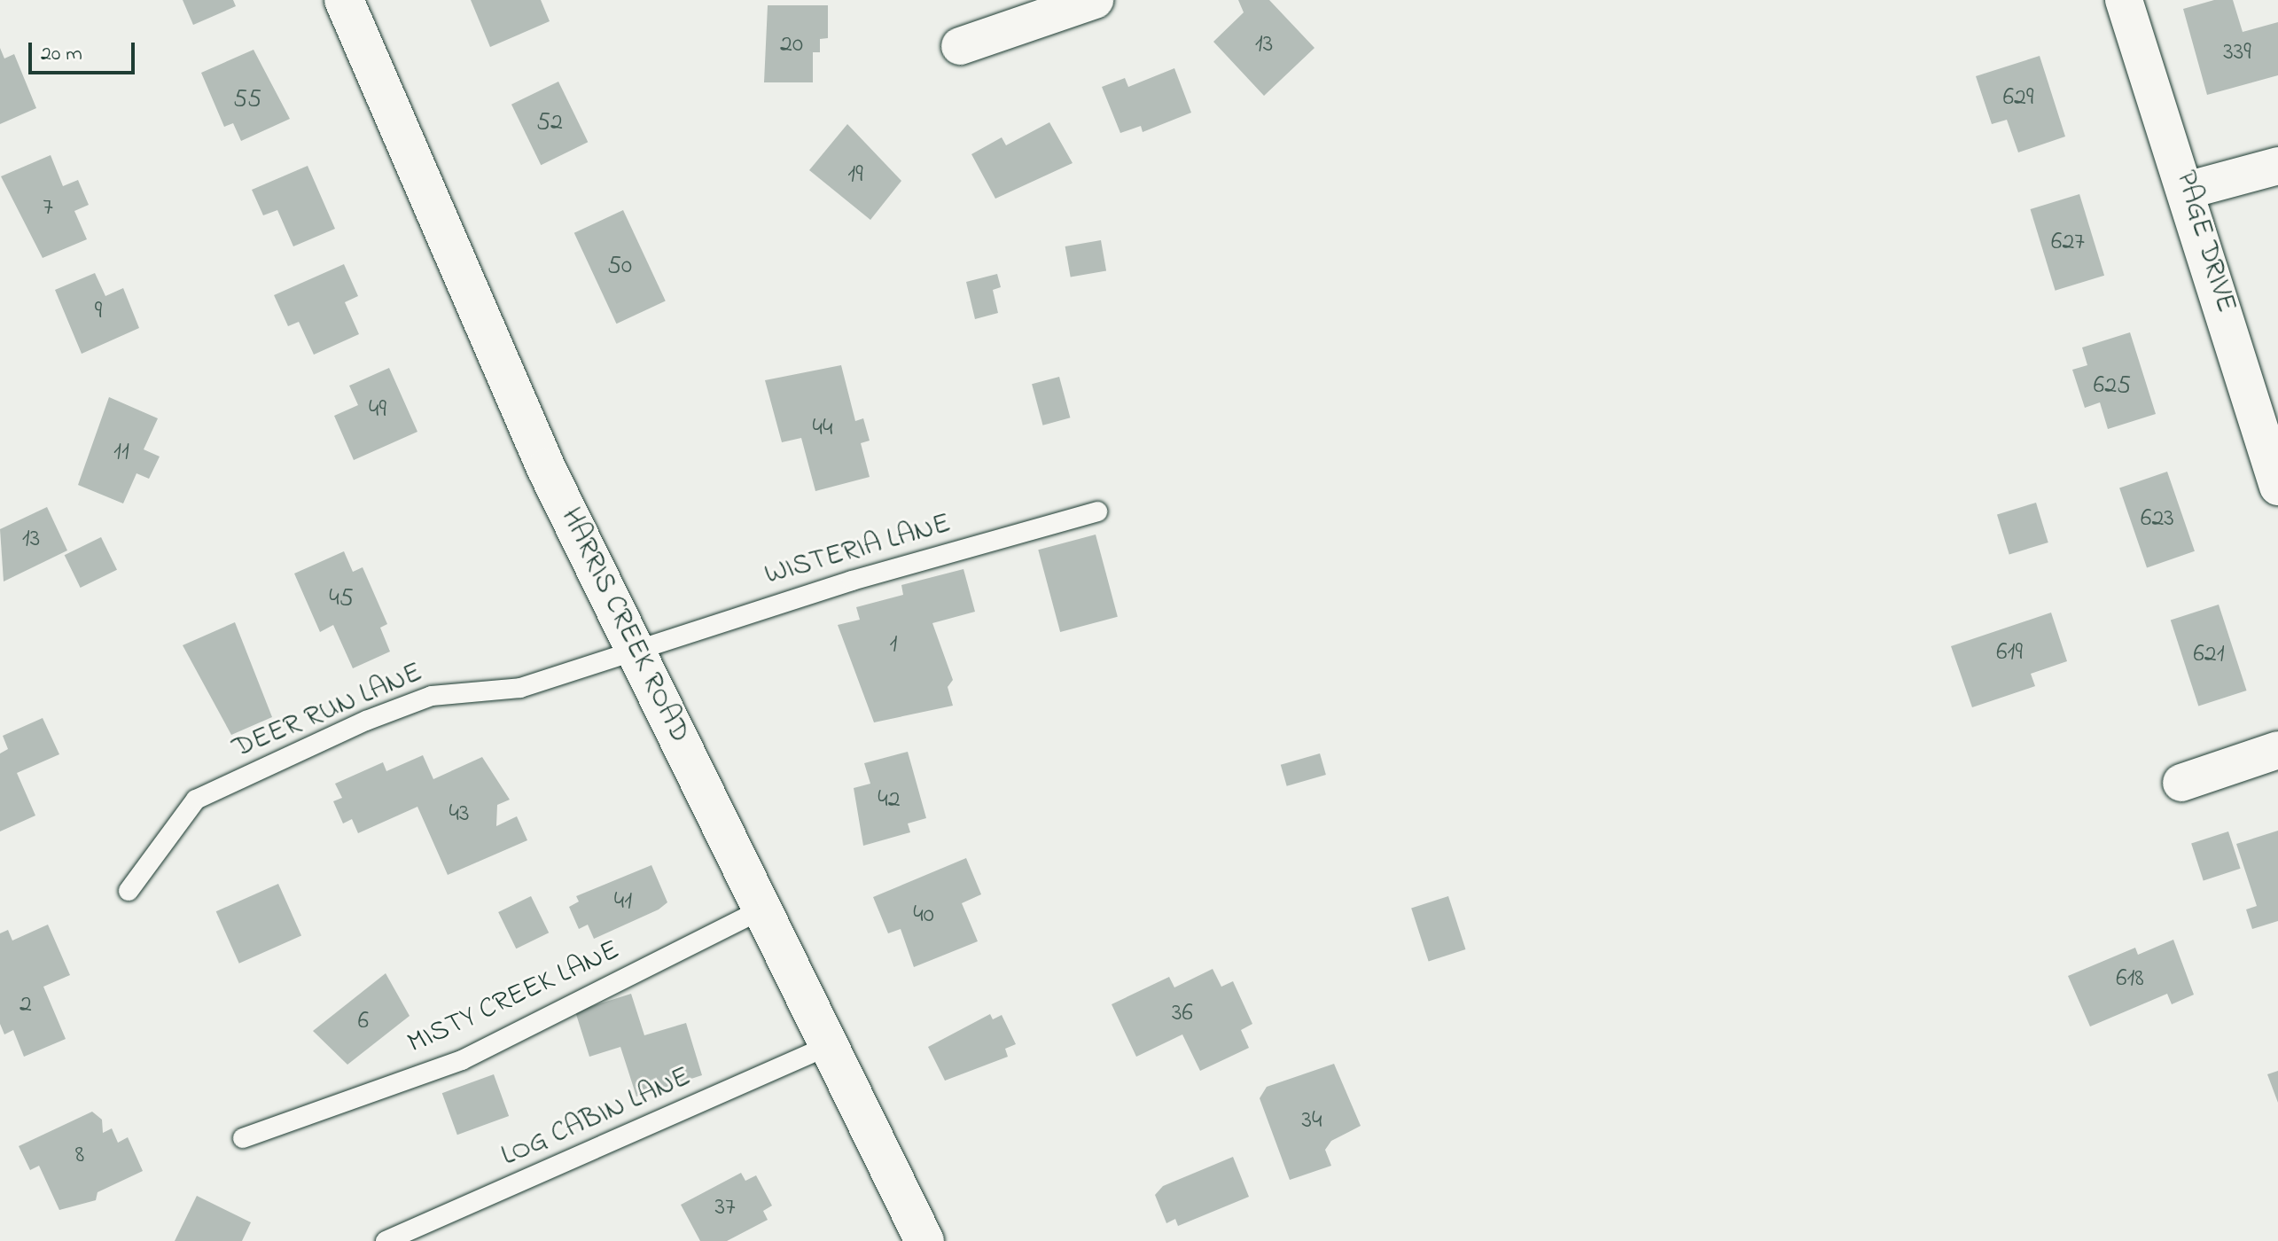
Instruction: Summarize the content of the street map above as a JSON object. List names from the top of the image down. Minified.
{"streets":{"street":["PAGE DRIVE","HARRIS CREEK ROAD"],"lane":["WISTERIA LANE","DEER RUN LANE","MISTY CREEK LANE","LOG CABIN LANE"]},"crossings":[["WISTERIA LANE","HARRIS CREEK ROAD"],["WISTERIA LANE","DEER RUN LANE"],["HARRIS CREEK ROAD","DEER RUN LANE"],["HARRIS CREEK ROAD","MISTY CREEK LANE"],["HARRIS CREEK ROAD","LOG CABIN LANE"]],"house_numbers":["20","13","339","629","55","52","19","7","627","50","9","625","49","44","11","623","13","45","1","619","621","42","43","41","40","618","2","36","6","34","8","37"],"scale_bar":"20 m"}
